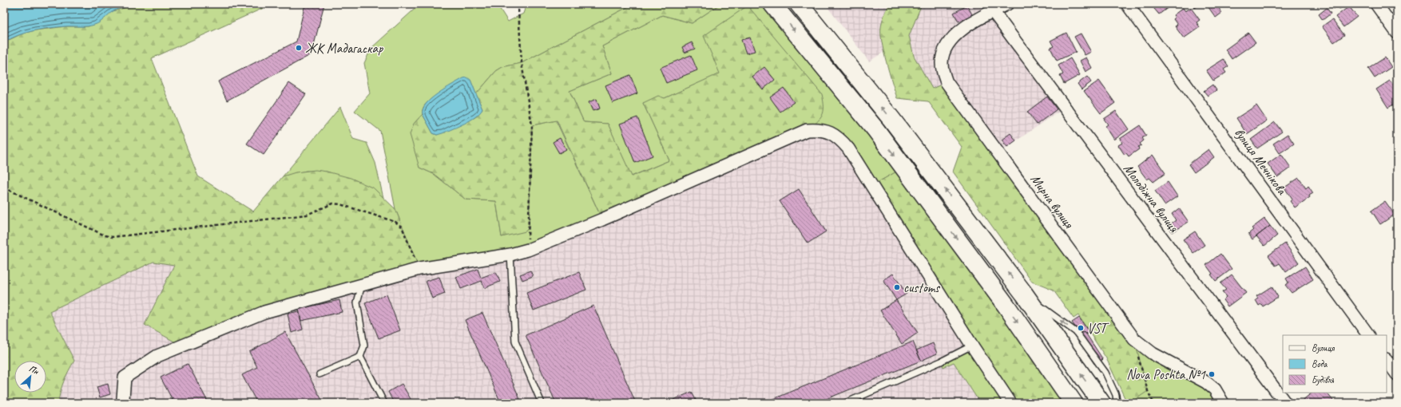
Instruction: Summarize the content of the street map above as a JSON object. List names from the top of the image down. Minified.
{"streets":{"street":["вулиця Мечнікова","Молодіжна вулиця","Мирна вулиця"]},"crossings":[["Молодіжна вулиця","Мирна вулиця"]],"places":["ЖК Мадагаскар","customs","VST","Nova Poshta №1"],"legend":["Вулиця","Вода","Будівля"],"north":"top right"}
